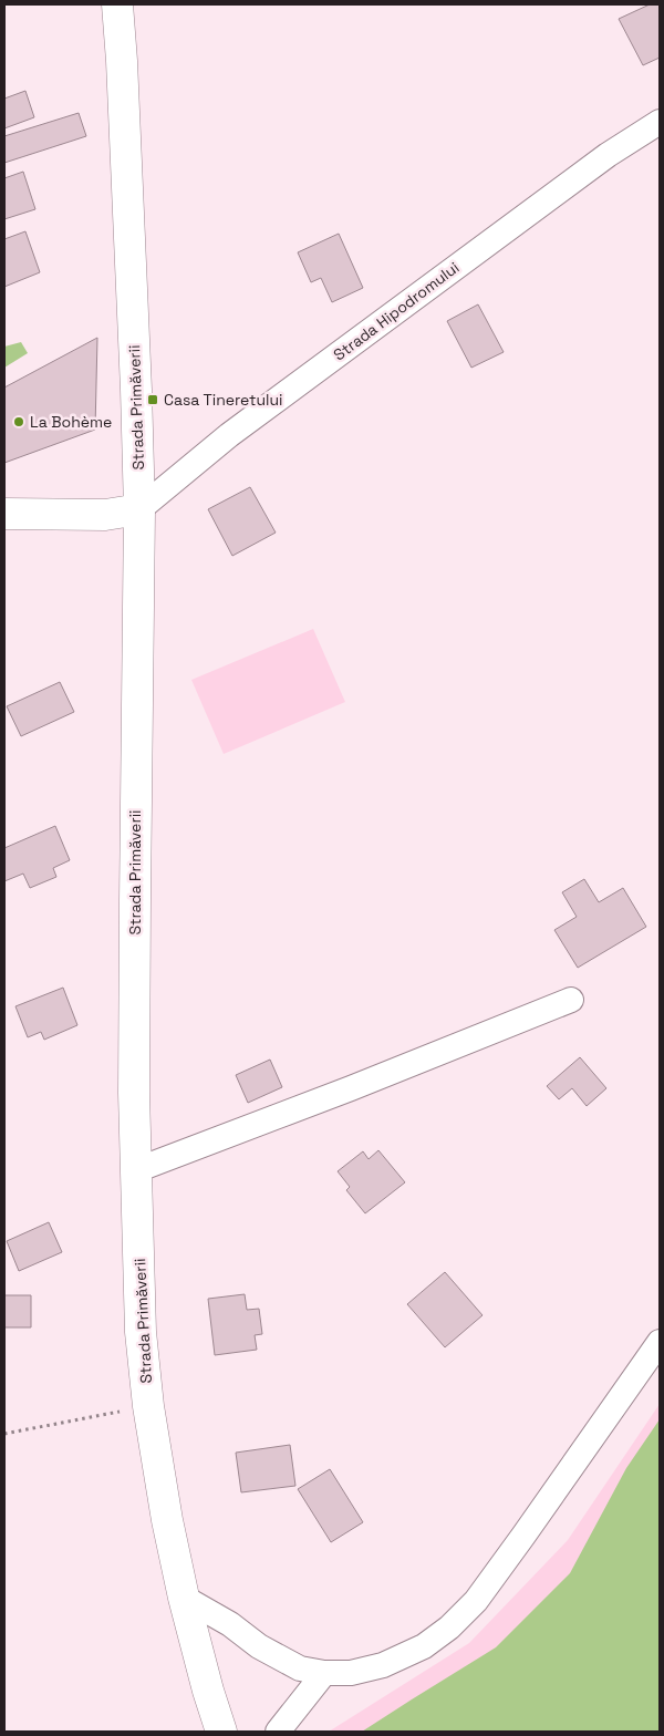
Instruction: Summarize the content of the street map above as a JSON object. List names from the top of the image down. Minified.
{"streets":{"main road":["Strada Primăverii"],"street":["Strada Hipodromului"]},"crossings":[["Strada Hipodromului","Strada Primăverii"]],"places":{"transit":["Casa Tineretului"],"other":["La Bohème"]}}
